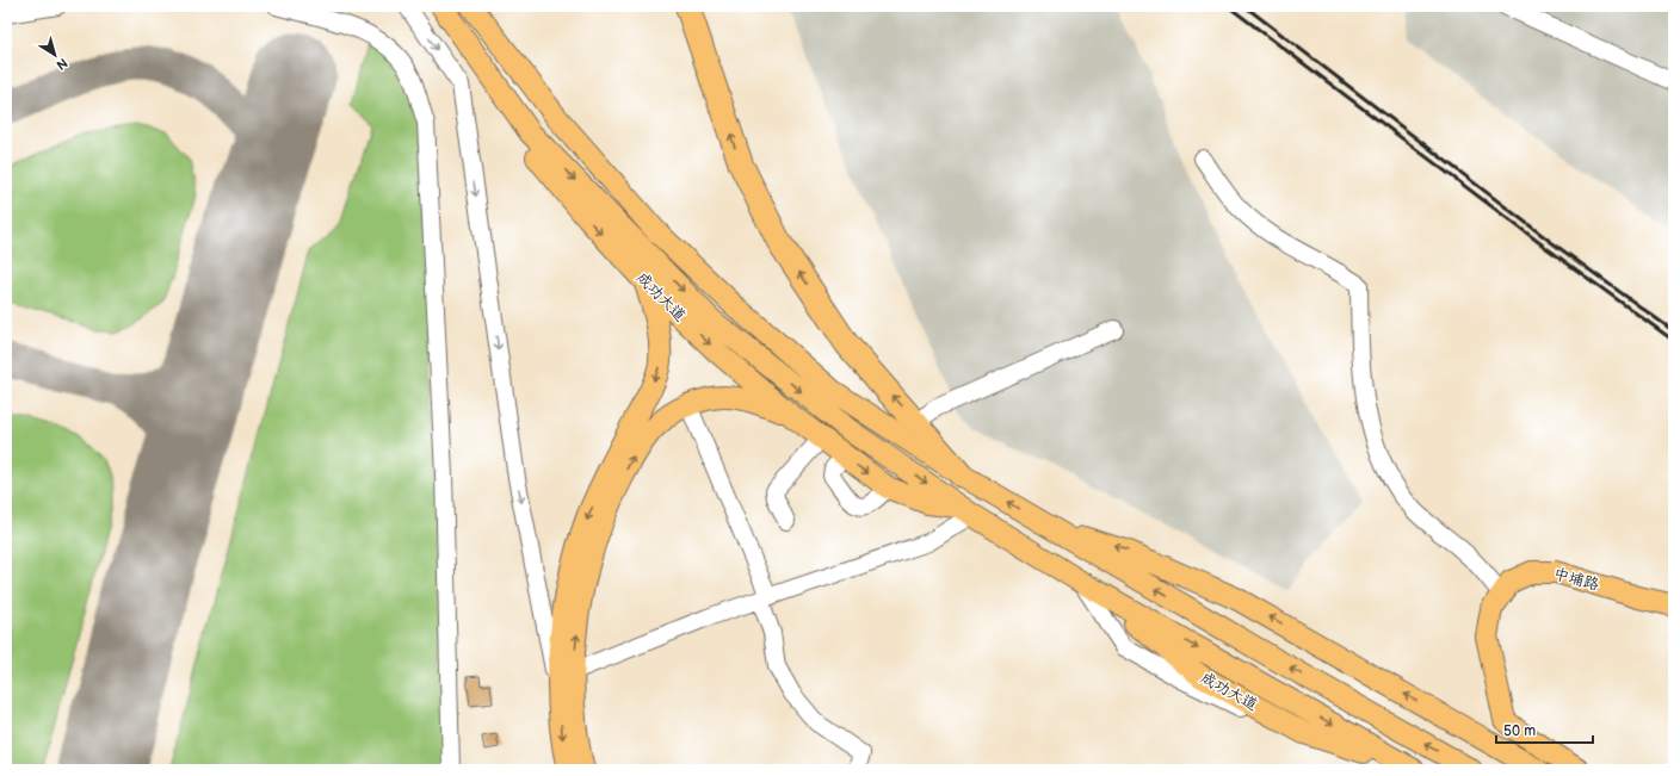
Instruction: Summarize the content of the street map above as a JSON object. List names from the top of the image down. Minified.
{"streets":{"main road":["成功大道","中埔路"]},"scale_bar":"50 m","north":"bottom right"}
